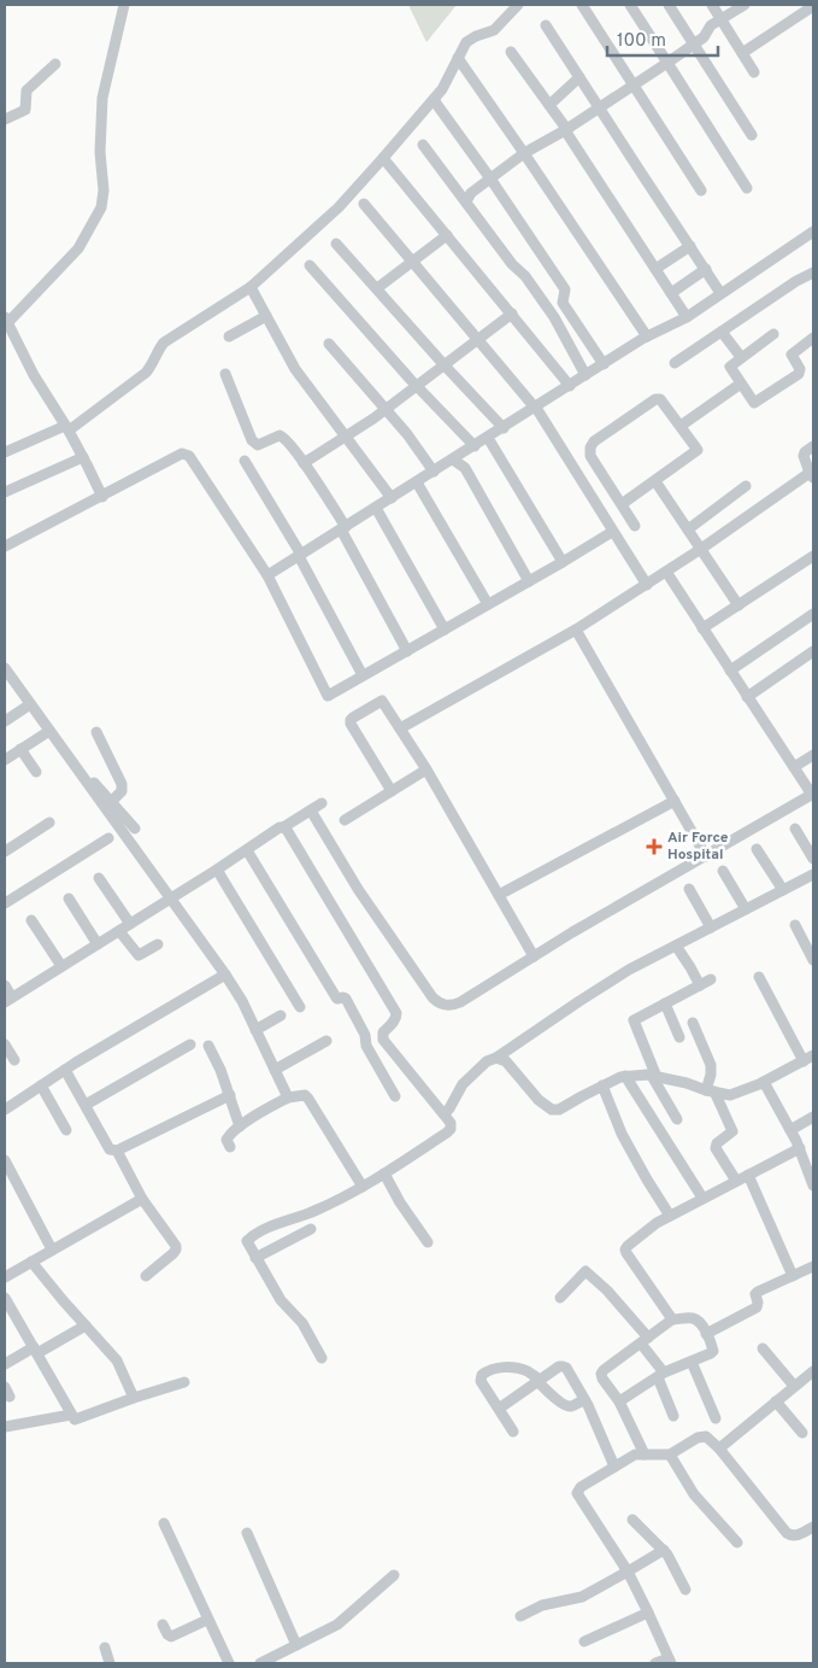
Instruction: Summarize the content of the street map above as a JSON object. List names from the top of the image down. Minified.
{"places":{"health":["Air Force Hospital"]},"scale_bar":"100 m"}
